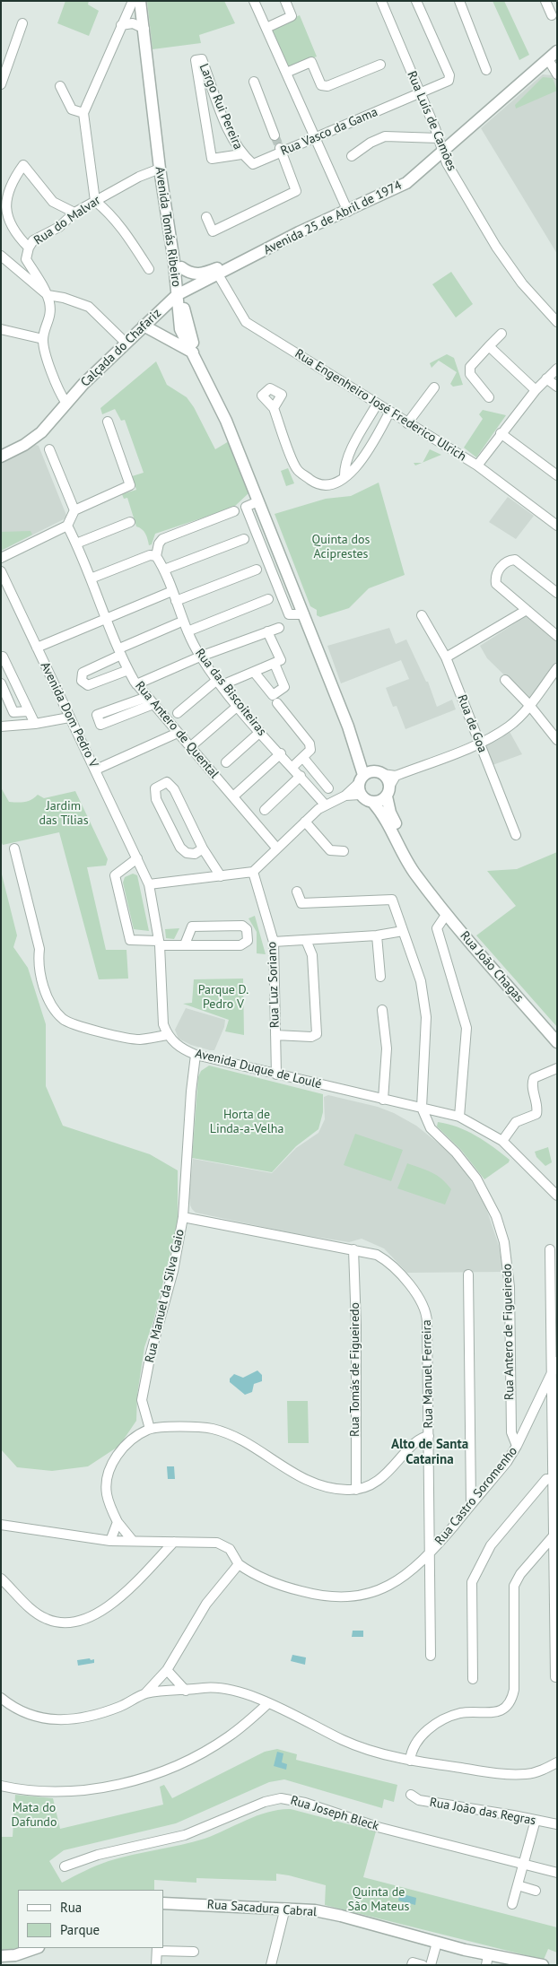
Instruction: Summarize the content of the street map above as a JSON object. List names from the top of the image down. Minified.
{"streets":{"street":["Largo Rui Pereira","Rua Luís de Camões","Rua Vasco da Gama","Avenida 25 de Abril de 1974","Rua do Malvar","Avenida Tomás Ribeiro","Calçada do Chafariz","Rua Engenheiro José Frederico Ulrich","Rua das Biscoiteiras","Avenida Dom Pedro V","Rua de Goa","Rua Antero de Quental","Rua João Chagas","Rua Luz Soriano","Avenida Duque de Loulé","Rua Manuel da Silva Gaio","Rua Antero de Figueiredo","Rua Tomás de Figueiredo","Rua Manuel Ferreira","Rua Castro Soromenho","Rua João das Regras","Rua Joseph Bleck","Rua Sacadura Cabral"]},"crossings":[["Largo Rui Pereira","Rua Vasco da Gama"],["Rua Luís de Camões","Rua Vasco da Gama"],["Rua Luís de Camões","Avenida 25 de Abril de 1974"],["Avenida 25 de Abril de 1974","Avenida Tomás Ribeiro"],["Avenida 25 de Abril de 1974","Calçada do Chafariz"],["Avenida 25 de Abril de 1974","Rua Engenheiro José Frederico Ulrich"],["Rua do Malvar","Avenida Tomás Ribeiro"],["Avenida Tomás Ribeiro","Calçada do Chafariz"],["Avenida Tomás Ribeiro","Rua João Chagas"],["Avenida Dom Pedro V","Avenida Duque de Loulé"],["Rua Luz Soriano","Avenida Duque de Loulé"],["Avenida Duque de Loulé","Rua Manuel da Silva Gaio"],["Avenida Duque de Loulé","Rua Antero de Figueiredo"],["Rua Manuel da Silva Gaio","Rua Manuel Ferreira"],["Rua Antero de Figueiredo","Rua Castro Soromenho"],["Rua Tomás de Figueiredo","Rua Manuel Ferreira"],["Rua Manuel Ferreira","Rua Castro Soromenho"]],"districts":["Alto de Santa Catarina"],"parks":["Quinta dos Aciprestes","Jardim das Tílias","Parque D. Pedro V","Horta de Linda-a-Velha","Mata do Dafundo","Quinta de São Mateus"],"legend":["Rua","Parque"]}
